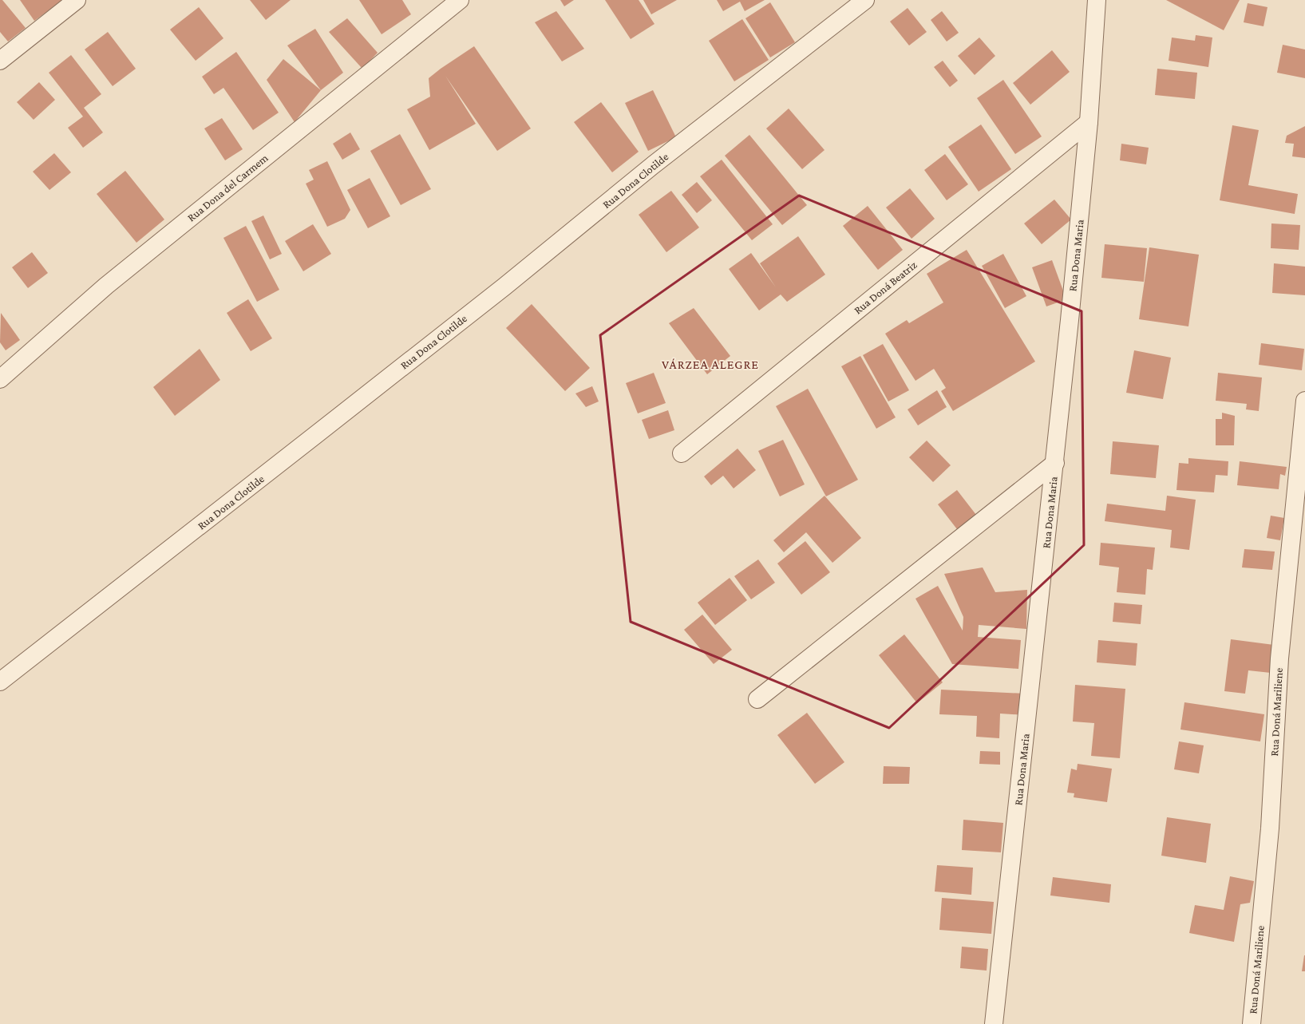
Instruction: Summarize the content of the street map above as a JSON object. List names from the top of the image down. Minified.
{"streets":{"street":["Rua Dona Clotilde","Rua Dona del Carmem","Rua Dona Maria","Rua Doná Beatriz","Rua Doná Mariliene"]},"crossings":[["Rua Dona Maria","Rua Doná Beatriz"]],"districts":["VÁRZEA ALEGRE"]}
